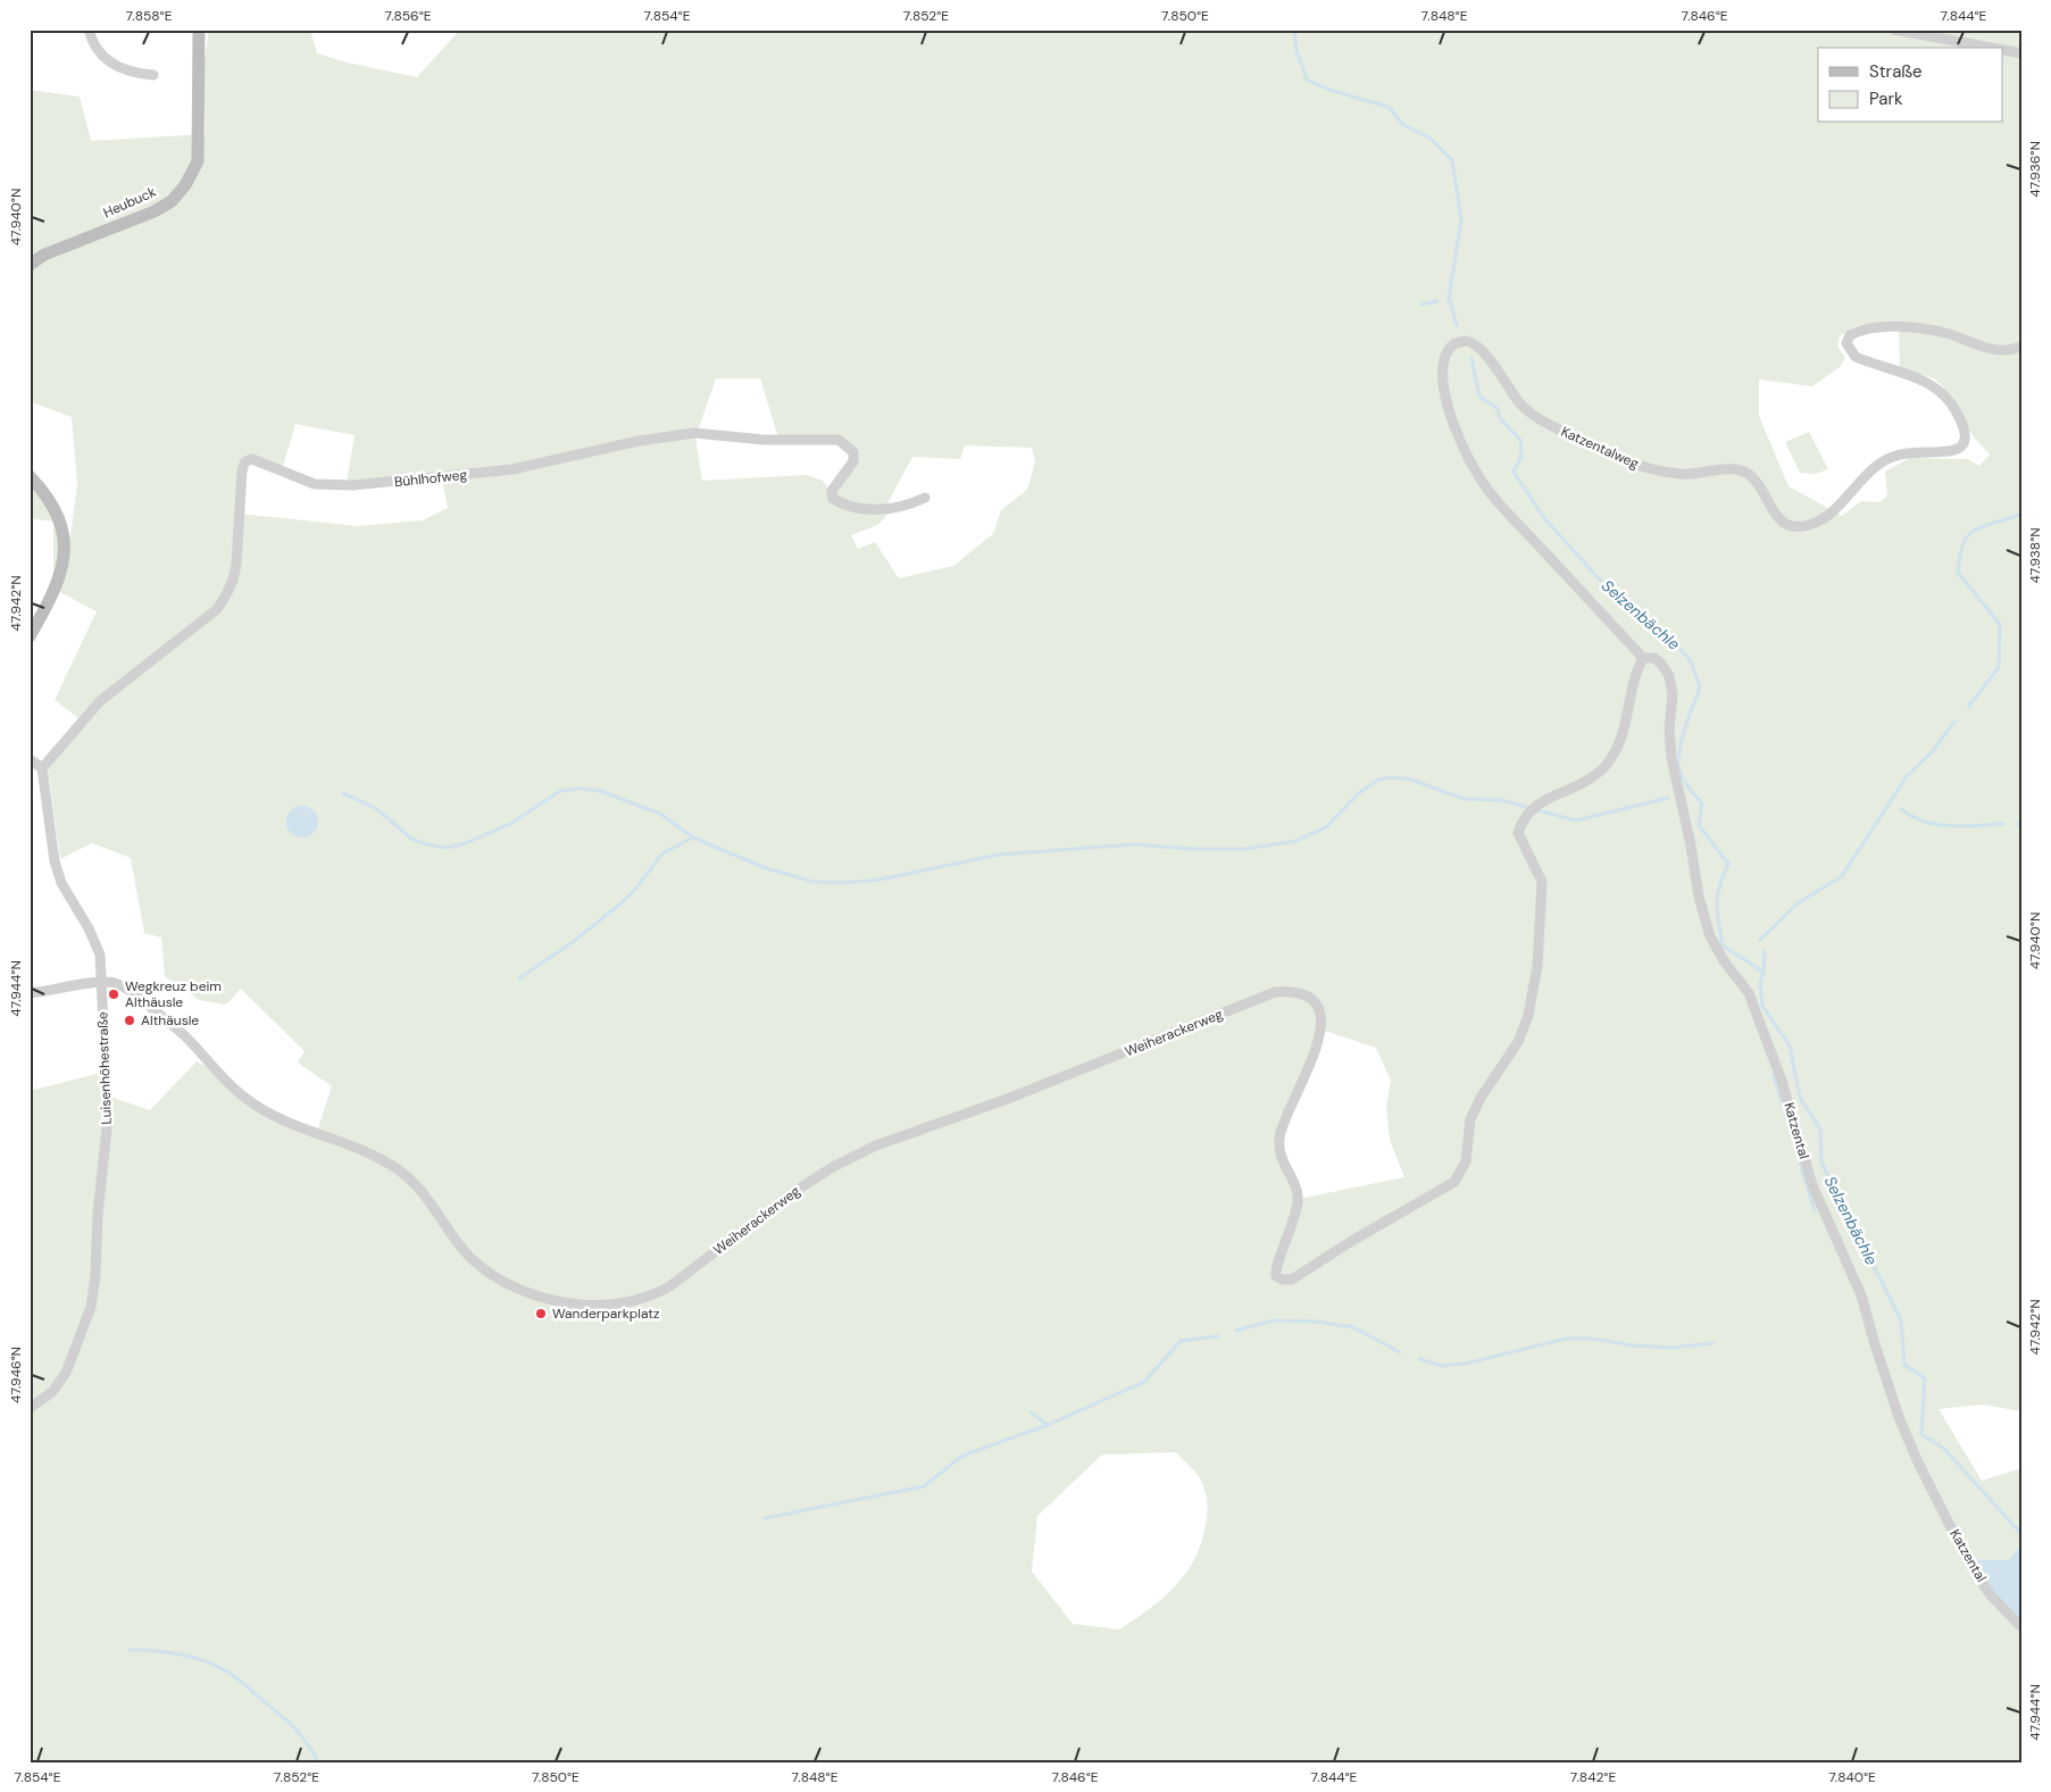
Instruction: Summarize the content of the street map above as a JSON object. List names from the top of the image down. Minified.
{"streets":{"street":["Heubuck","Katzentalweg","Bühlhofweg","Weiherackerweg","Luisenhöhestraße","Katzental"]},"crossings":[["Katzentalweg","Weiherackerweg"],["Katzentalweg","Katzental"],["Bühlhofweg","Luisenhöhestraße"],["Weiherackerweg","Luisenhöhestraße"],["Weiherackerweg","Katzental"]],"water":["Selzenbächle"],"places":["Wegkreuz beim Althäusle","Althäusle","Wanderparkplatz"],"legend":["Straße","Park"],"coordinates":["7.858°E","7.856°E","7.854°E","7.852°E","7.850°E","7.848°E","7.846°E","7.844°E","47.936°N","47.940°N","47.938°N","47.942°N","47.944°N","47.946°N","7.842°E","7.840°E"]}
